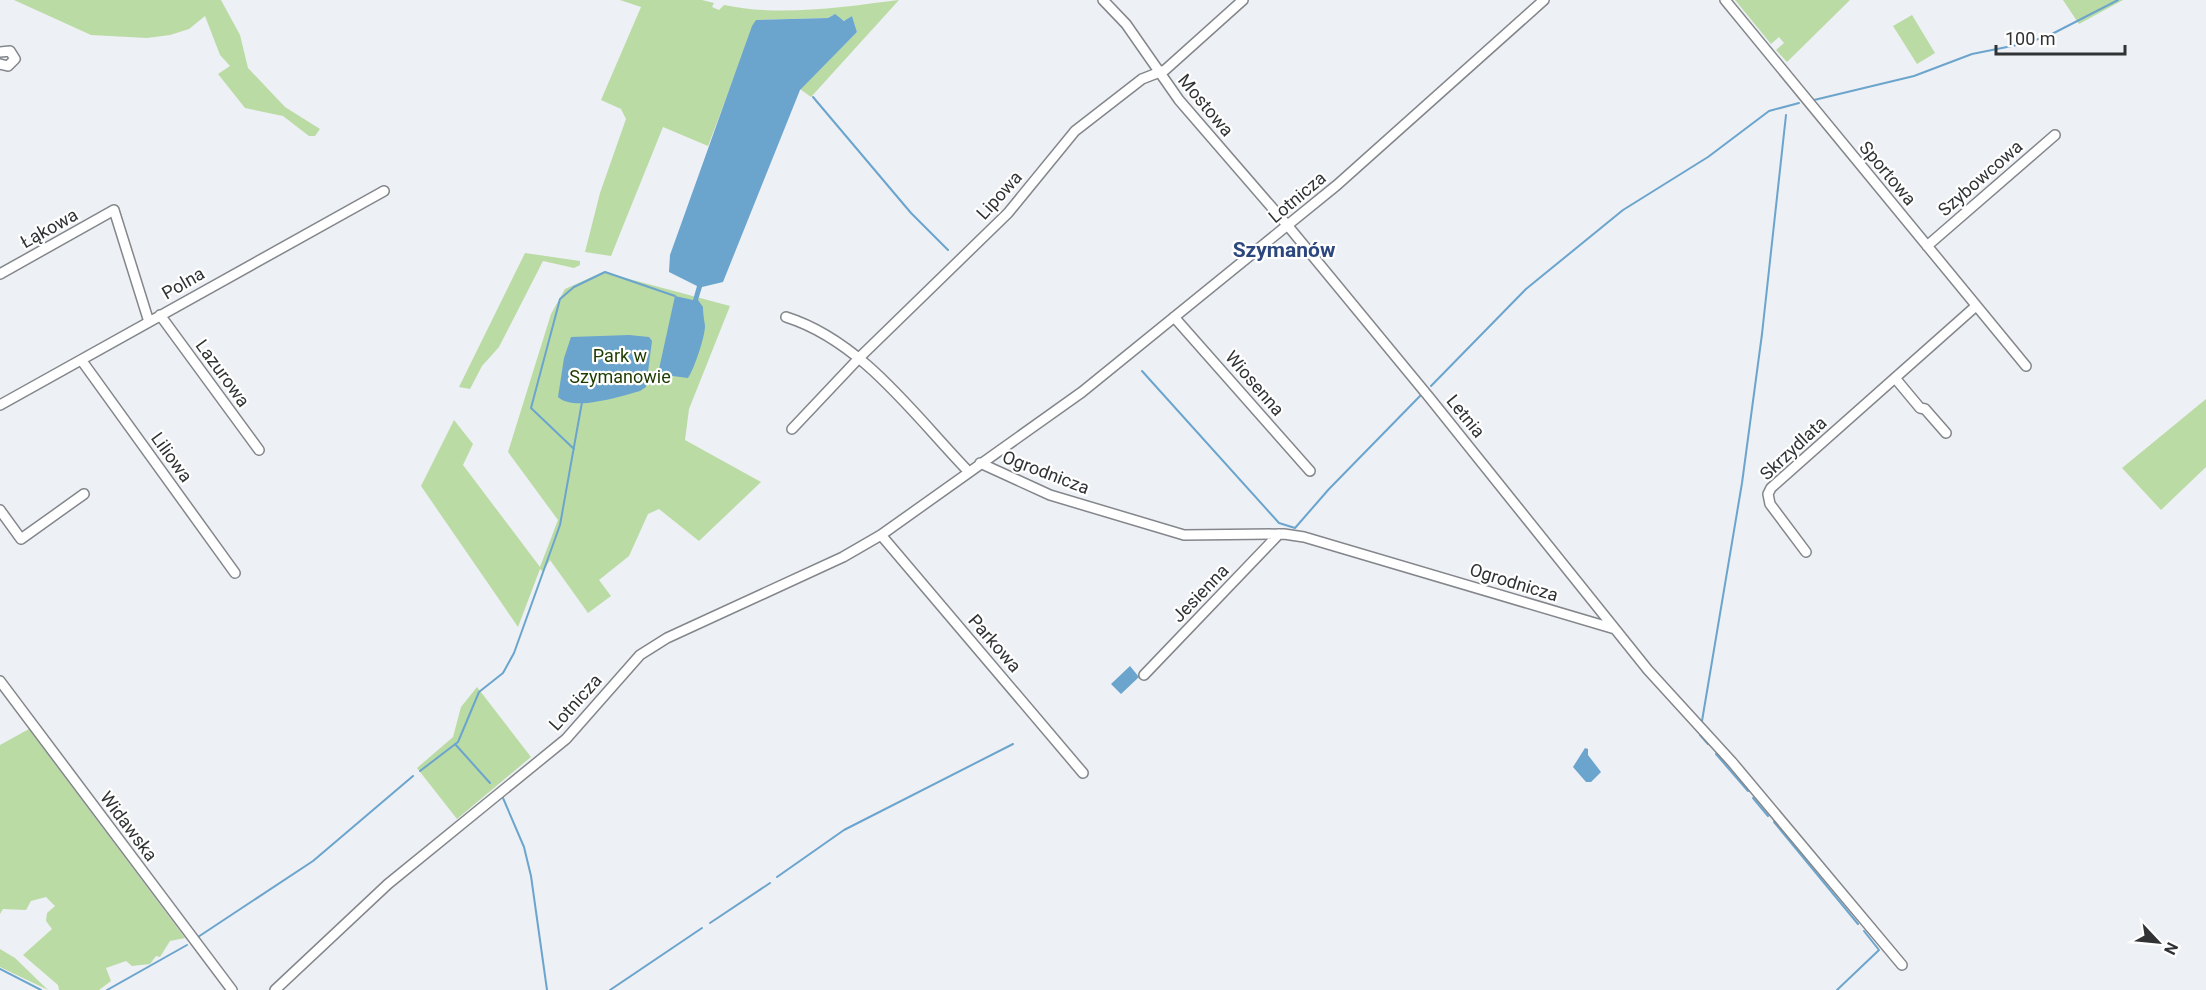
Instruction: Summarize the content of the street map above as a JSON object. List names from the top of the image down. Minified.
{"streets":{"street":["Mostowa","Sportowa","Szybowcowa","Lipowa","Lotnicza","Łąkowa","Polna","Lazurowa","Wiosenna","Letnia","Skrzydlata","Liliowa","Ogrodnicza","Jesienna","Parkowa","Widawska"]},"crossings":[["Mostowa","Lipowa"],["Mostowa","Lotnicza"],["Mostowa","Letnia"],["Sportowa","Szybowcowa"],["Sportowa","Skrzydlata"],["Lipowa","Ogrodnicza"],["Lotnicza","Wiosenna"],["Lotnicza","Letnia"],["Lotnicza","Ogrodnicza"],["Lotnicza","Parkowa"],["Łąkowa","Polna"],["Polna","Lazurowa"],["Polna","Liliowa"],["Letnia","Ogrodnicza"],["Ogrodnicza","Jesienna"]],"districts":["Szymanów"],"parks":["Park w Szymanowie"],"scale_bar":"100 m","north":"bottom right"}
